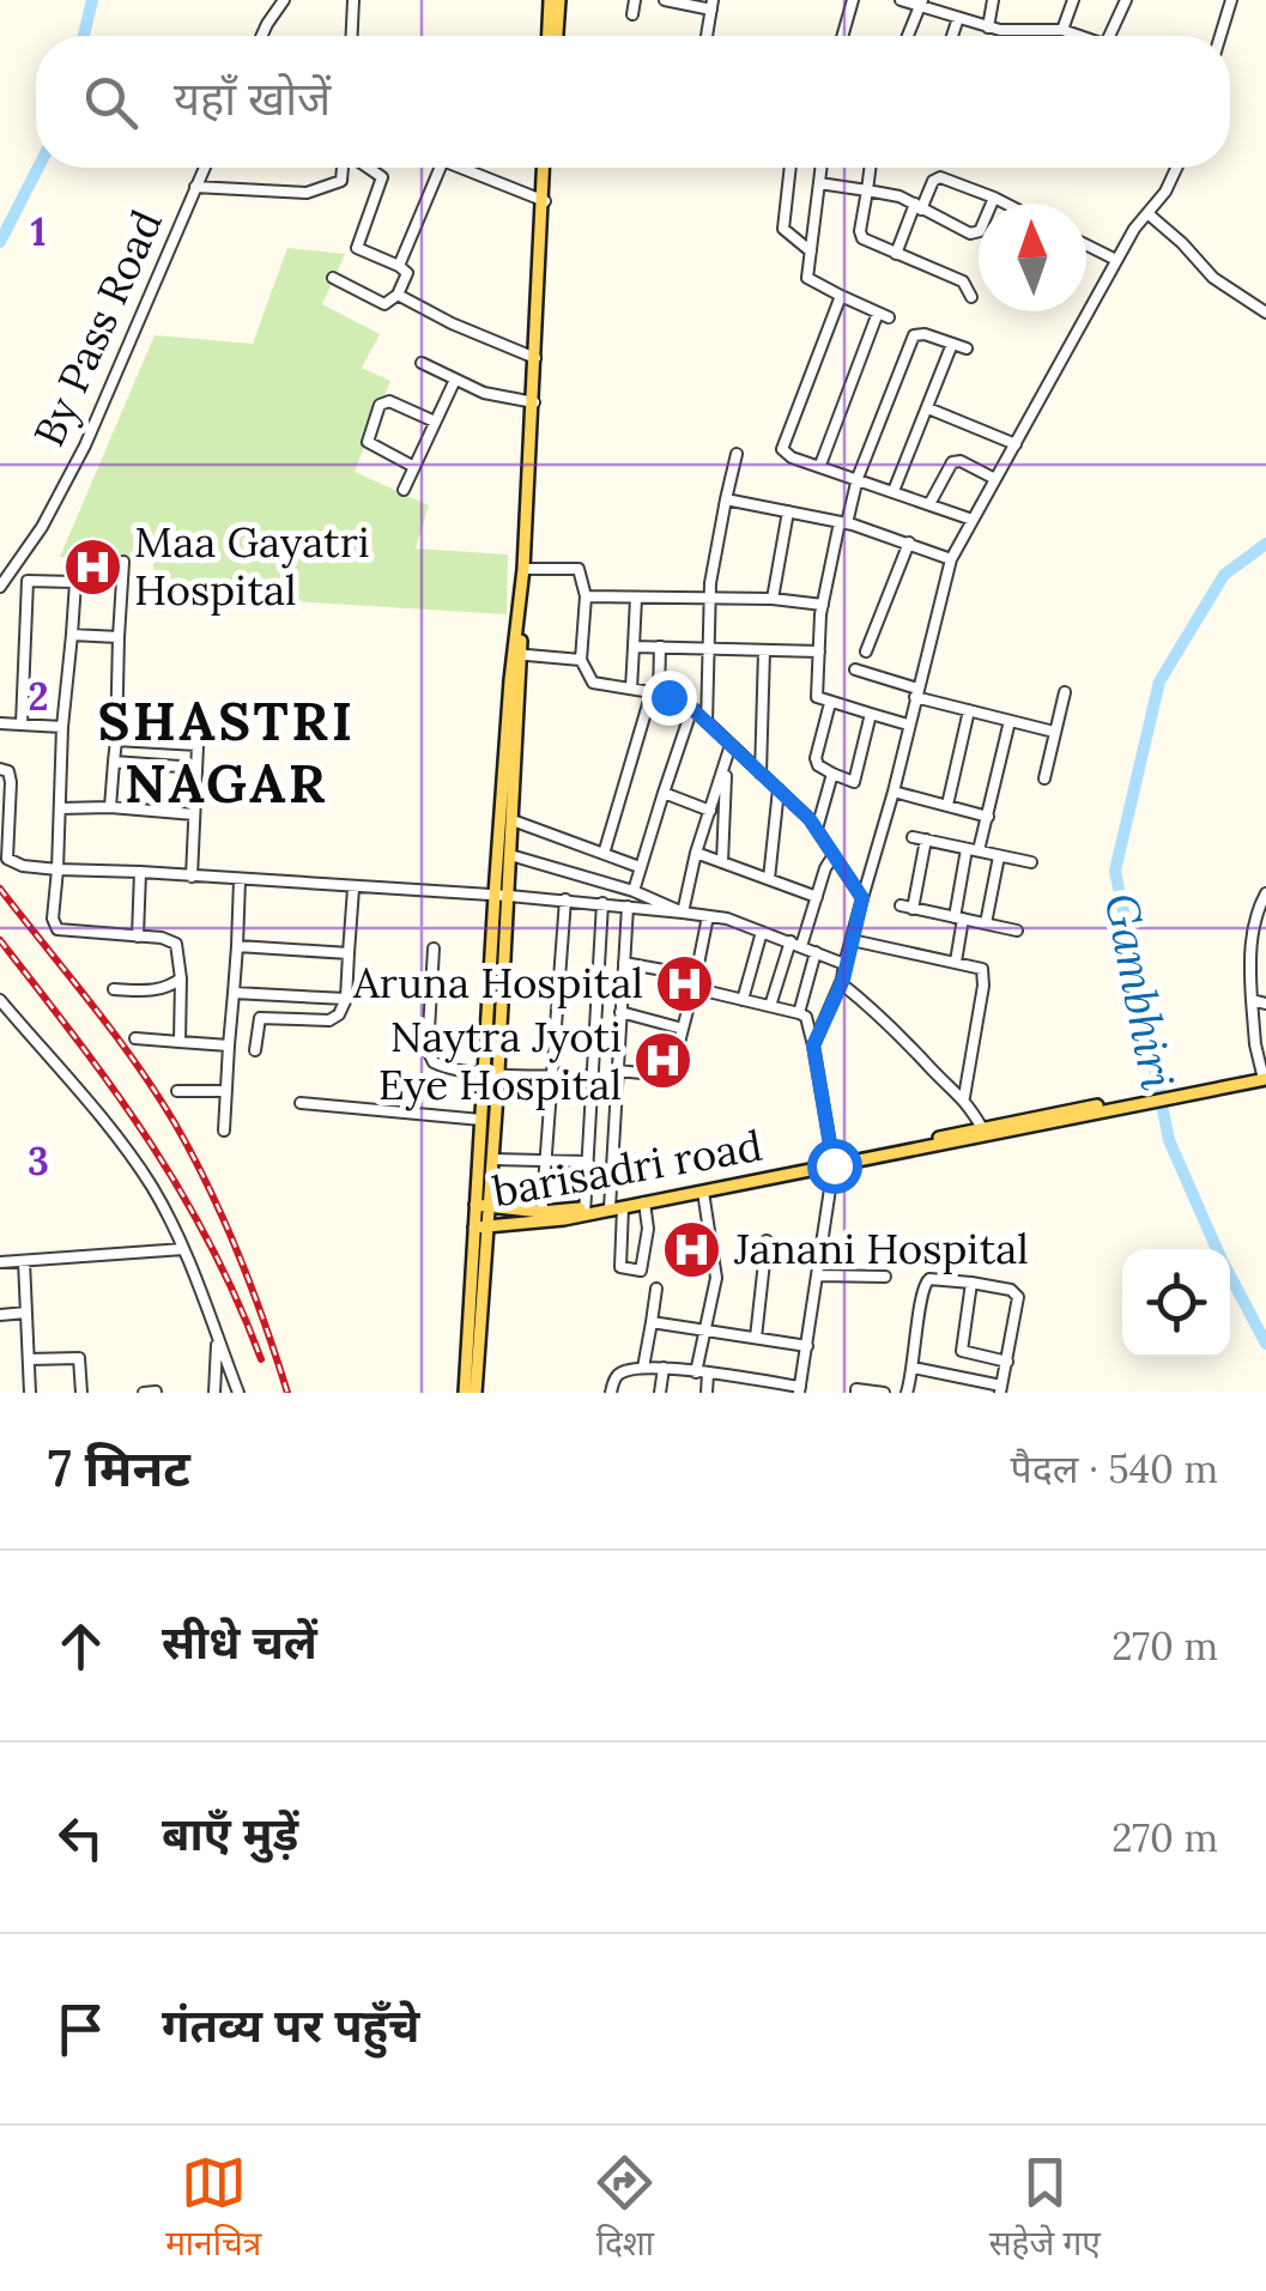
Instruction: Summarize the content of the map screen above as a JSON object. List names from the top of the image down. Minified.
{"streets":{"main road":["barisadri road"],"street":["By Pass Road"]},"districts":["SHASTRI NAGAR"],"water":["Gambhiri"],"places":{"hospital":["Maa Gayatri Hospital","Aruna Hospital","Naytra Jyoti Eye Hospital","Janani Hospital"]},"north":"top","page":{"search":"यहाँ खोजें","heading":["7 मिनट","पैदल · 540 m"],"list":[["सीधे चलें","270 m"],["बाएँ मुड़ें","270 m"],"गंतव्य पर पहुँचे"],"nav":["मानचित्र","दिशा","सहेजे गए"]},"grid":{"rows":["1","2","3"]}}
